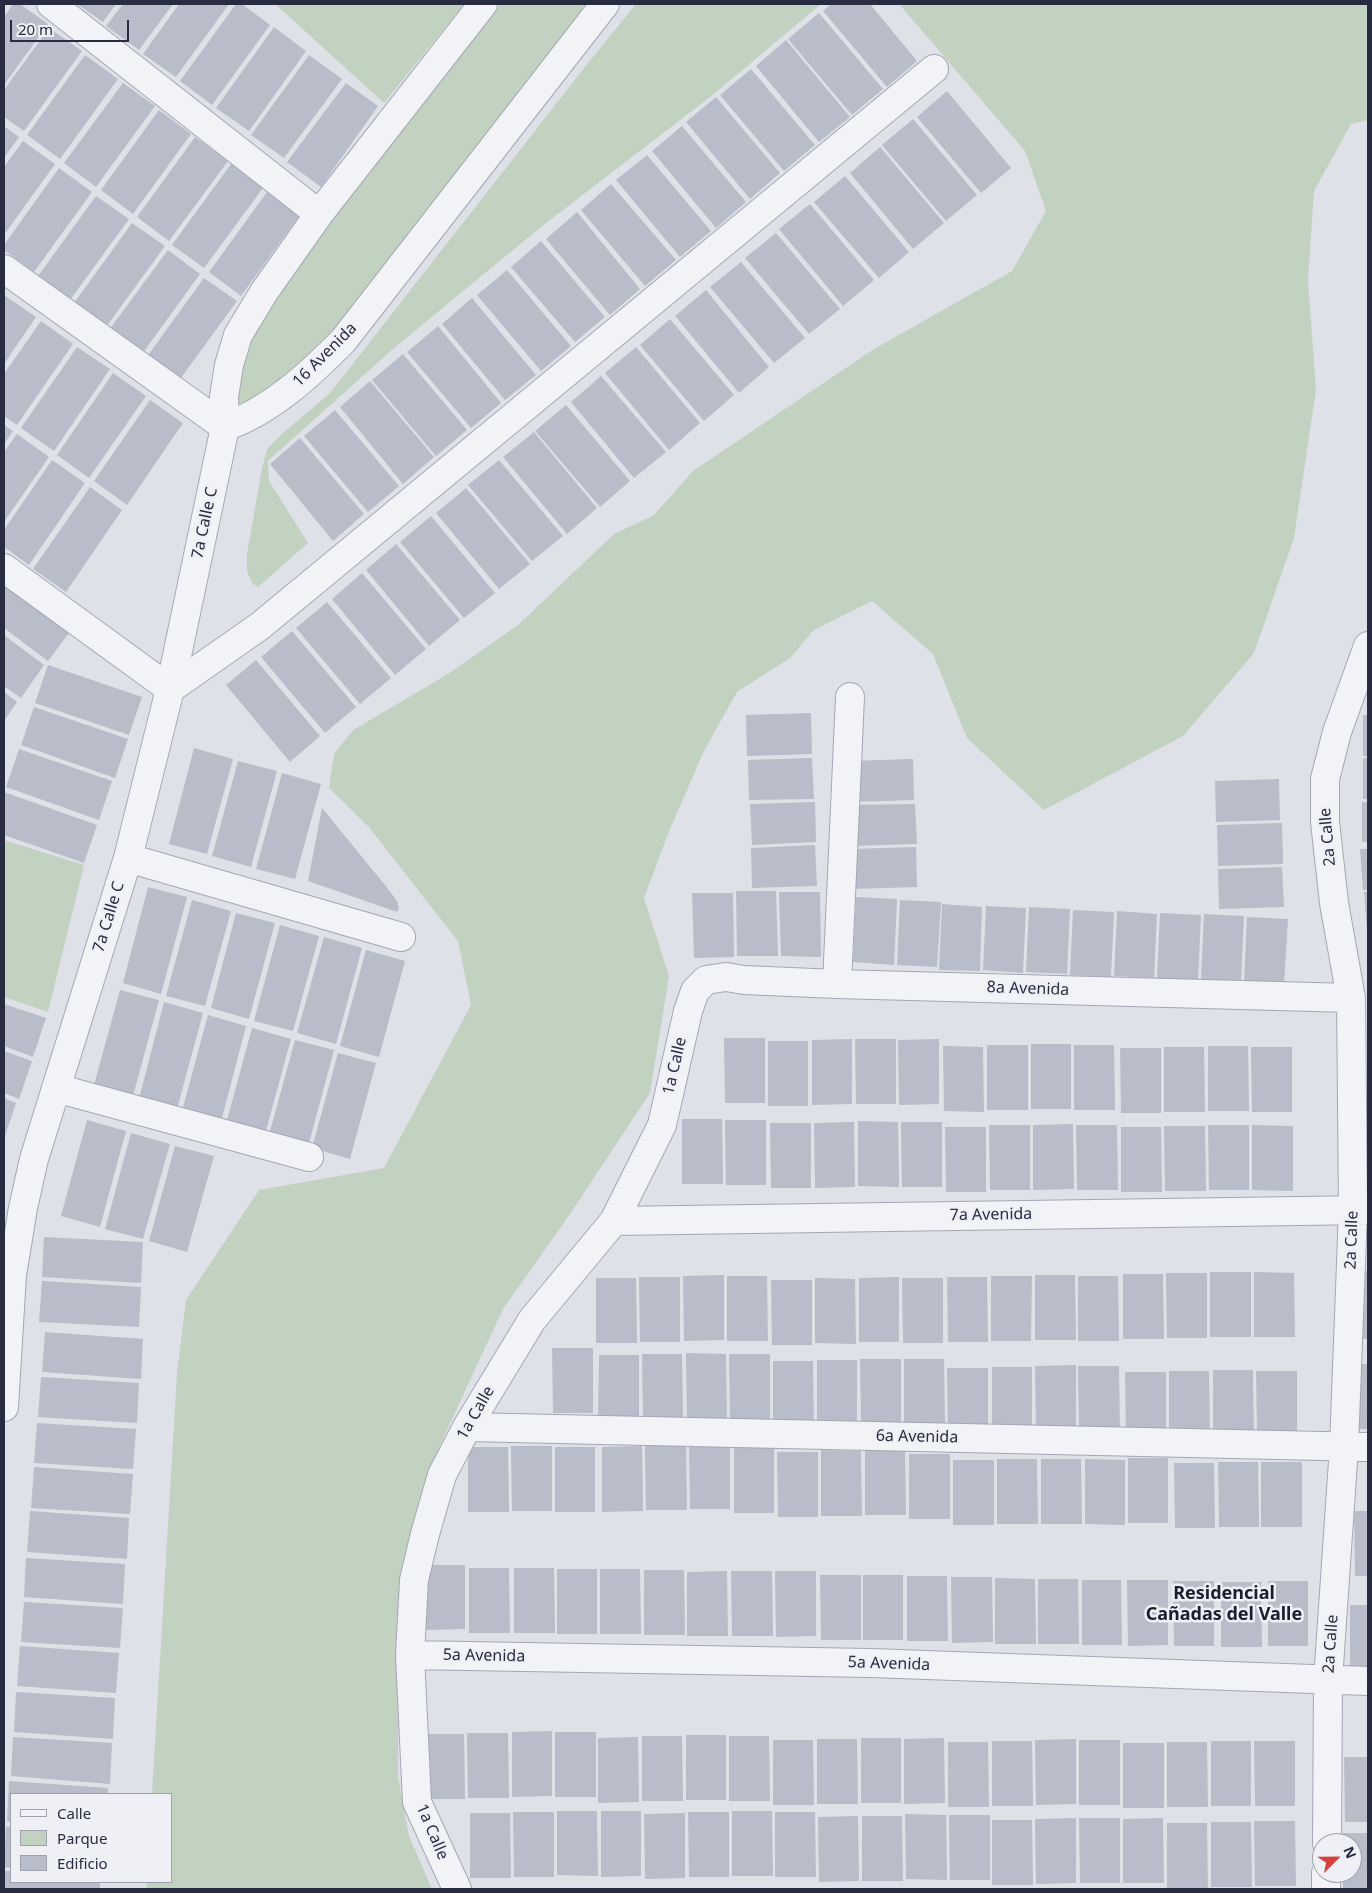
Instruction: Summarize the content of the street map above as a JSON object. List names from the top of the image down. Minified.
{"streets":{"street":["16 Avenida","7a Calle C","2a Calle","8a Avenida","1a Calle","7a Avenida","6a Avenida","5a Avenida"]},"crossings":[["16 Avenida","7a Calle C"],["2a Calle","8a Avenida"],["2a Calle","7a Avenida"],["2a Calle","6a Avenida"],["2a Calle","5a Avenida"],["8a Avenida","1a Calle"],["1a Calle","7a Avenida"],["1a Calle","6a Avenida"],["1a Calle","5a Avenida"]],"districts":["Residencial Cañadas del Valle"],"legend":["Calle","Parque","Edificio"],"scale_bar":"20 m","north":"top right"}
